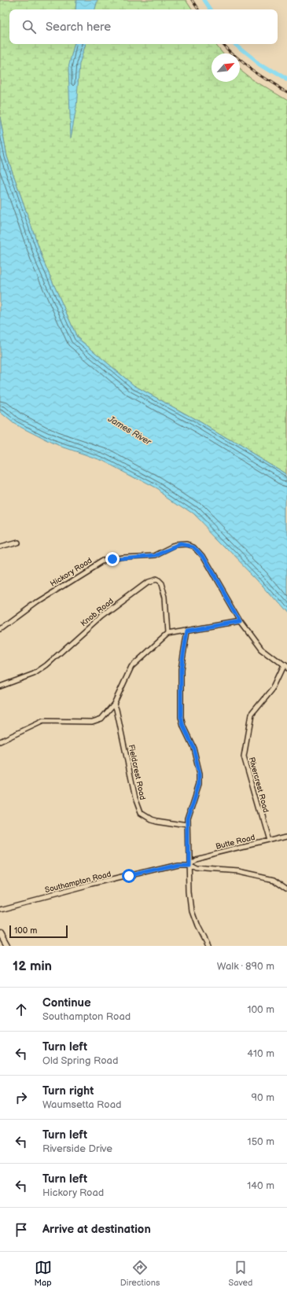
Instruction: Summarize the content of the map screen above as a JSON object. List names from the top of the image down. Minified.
{"streets":{"street":["Hickory Road","Knob Road","Fieldcrest Road","Rivercrest Road","Butte Road","Southampton Road"]},"crossings":[["Rivercrest Road","Butte Road"],["Butte Road","Southampton Road"]],"water":["James River"],"scale_bar":"100 m","north":"top right","page":{"search":"Search here","scale":"100 m","heading":["12 min","Walk · 890 m"],"list":[["Continue","Southampton Road","100 m"],["Turn left","Old Spring Road","410 m"],["Turn right","Waumsetta Road","90 m"],["Turn left","Riverside Drive","150 m"],["Turn left","Hickory Road","140 m"],"Arrive at destination"],"nav":["Map","Directions","Saved"]}}
